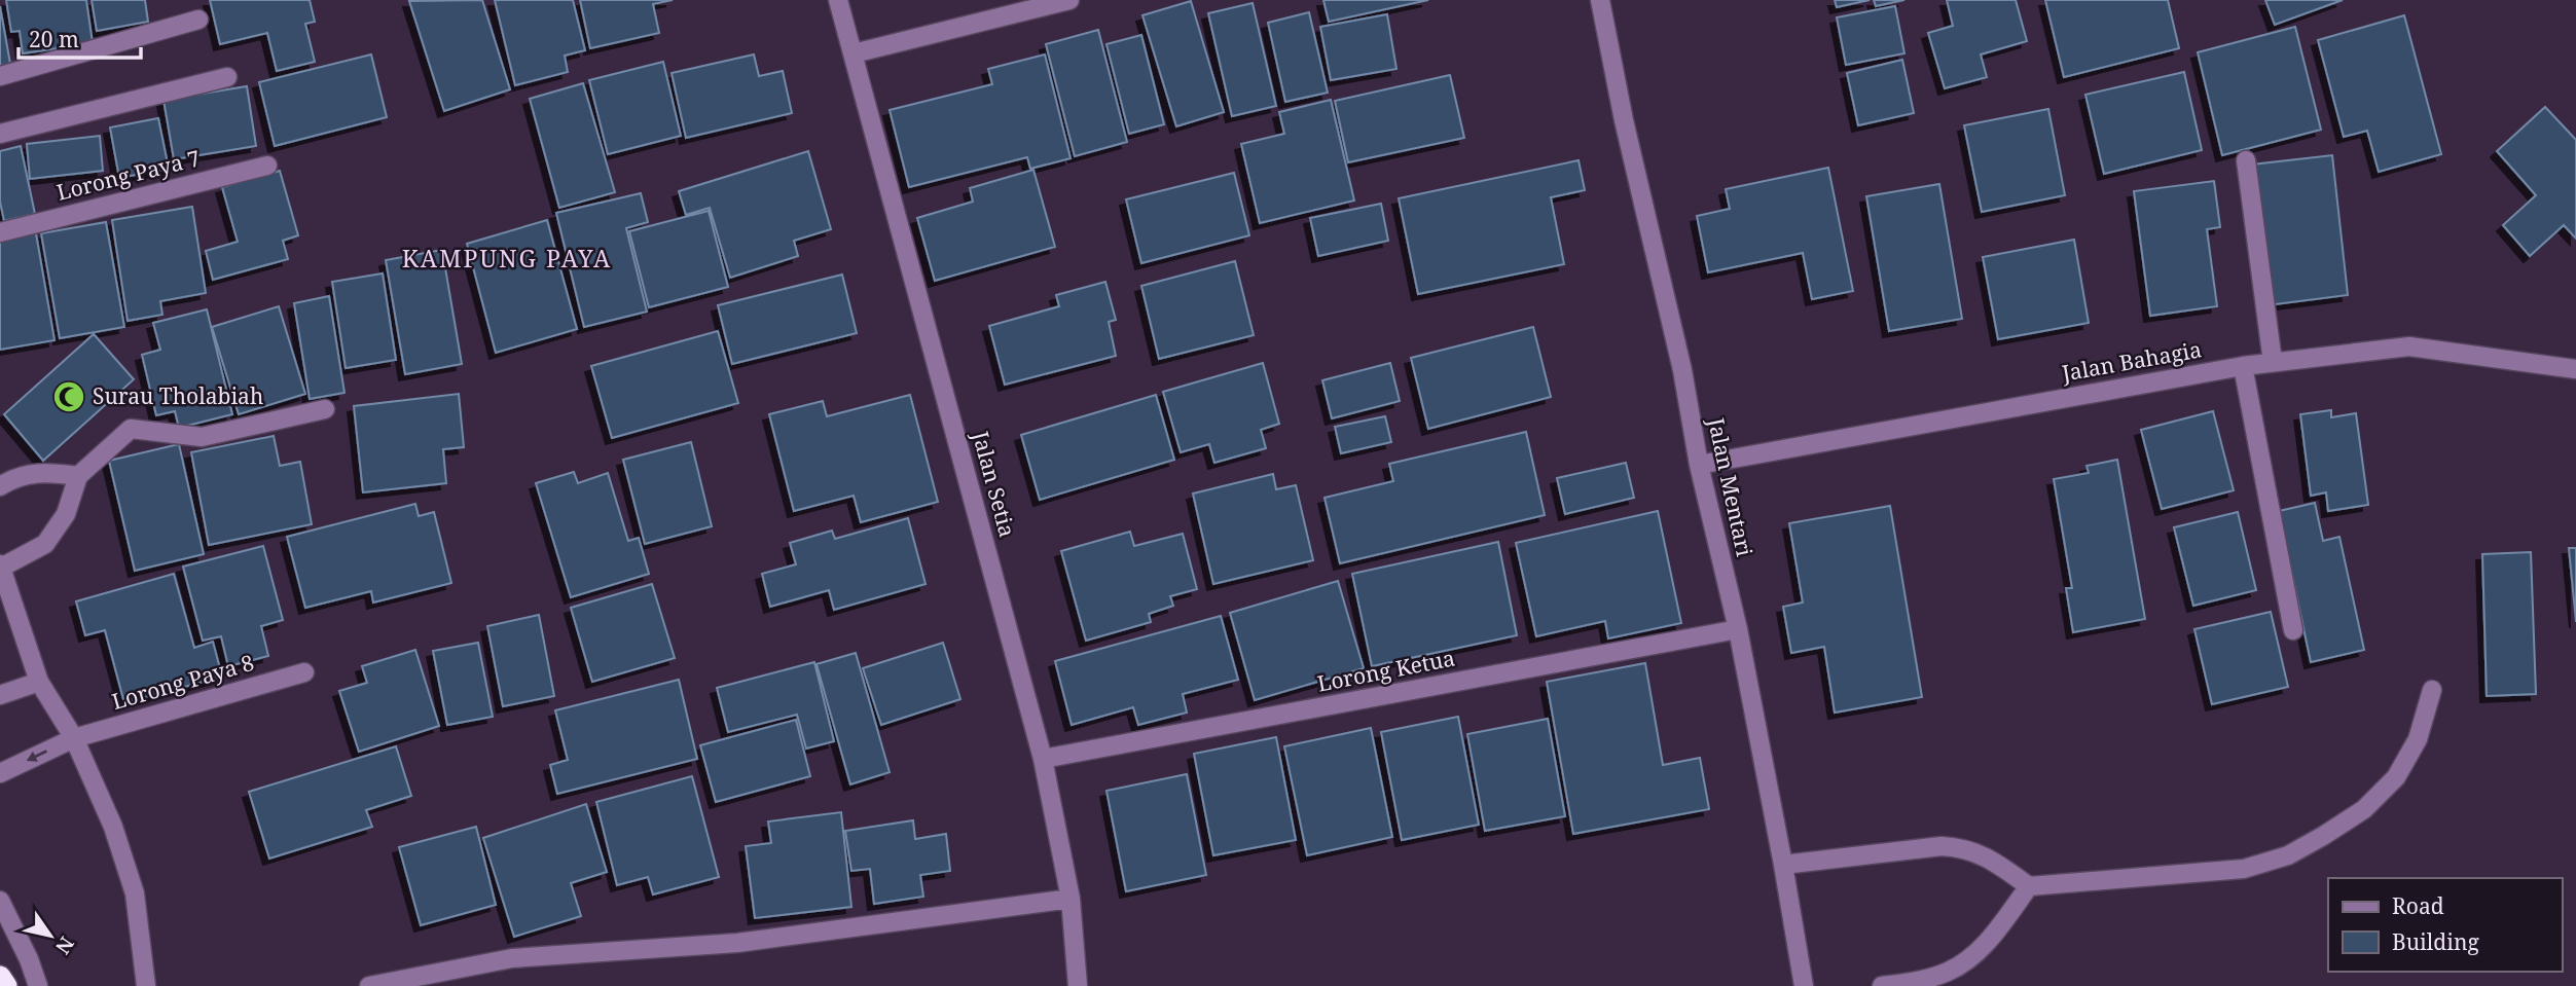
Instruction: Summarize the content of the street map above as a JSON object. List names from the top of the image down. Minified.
{"streets":{"street":["Lorong Paya 7","Jalan Bahagia","Jalan Setia","Jalan Mentari","Lorong Ketua","Lorong Paya 8"]},"crossings":[["Jalan Bahagia","Jalan Mentari"],["Jalan Setia","Lorong Ketua"],["Jalan Mentari","Lorong Ketua"]],"districts":["KAMPUNG PAYA"],"places":{"mosque":["Surau Tholabiah"]},"legend":["Road","Building"],"scale_bar":"20 m","north":"bottom right"}
